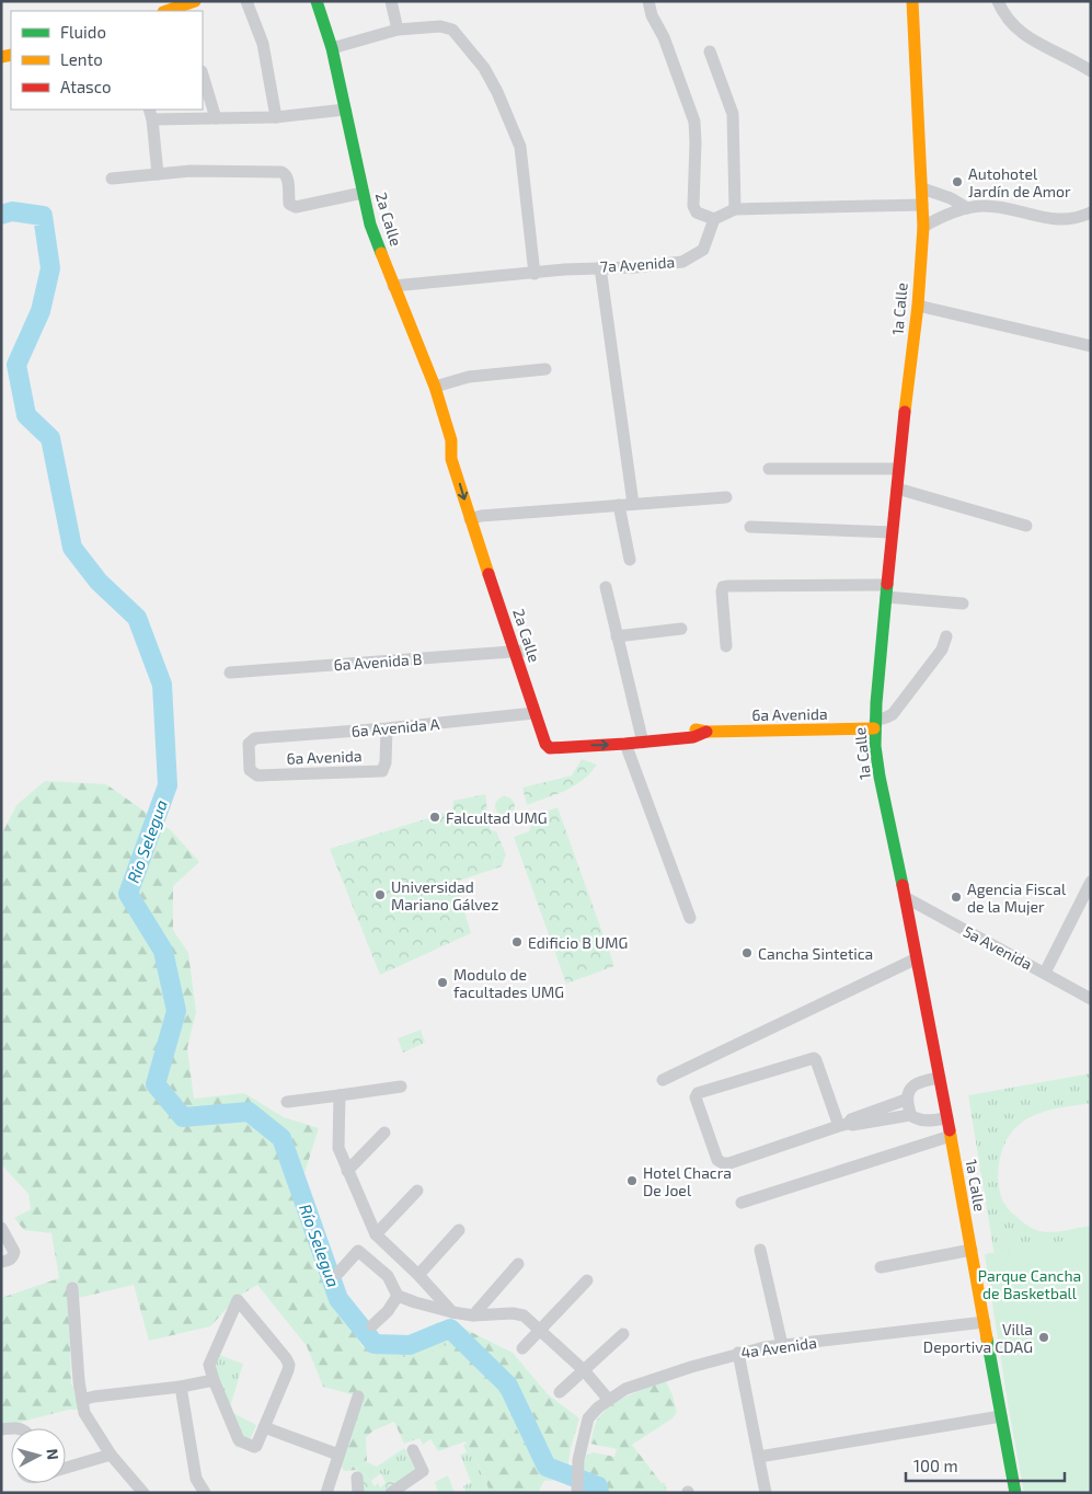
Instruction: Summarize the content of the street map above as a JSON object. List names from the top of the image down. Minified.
{"streets":{"main road":["2a Calle","1a Calle","6a Avenida"],"street":["7a Avenida","6a Avenida B","6a Avenida A","5a Avenida","4a Avenida"]},"crossings":[["2a Calle","7a Avenida"],["2a Calle","6a Avenida B"],["2a Calle","6a Avenida"],["2a Calle","6a Avenida A"],["1a Calle","6a Avenida"],["1a Calle","5a Avenida"],["1a Calle","4a Avenida"],["6a Avenida","6a Avenida A"]],"water":["Río Selegua"],"parks":["Parque Cancha de Basketball"],"places":["Autohotel Jardín de Amor","Falcultad UMG","Universidad Mariano Gálvez","Agencia Fiscal de la Mujer","Edificio B UMG","Cancha Sintetica","Modulo de facultades UMG","Hotel Chacra De Joel","Villa Deportiva CDAG"],"legend":["Fluido","Lento","Atasco"],"scale_bar":"100 m","north":"right"}
